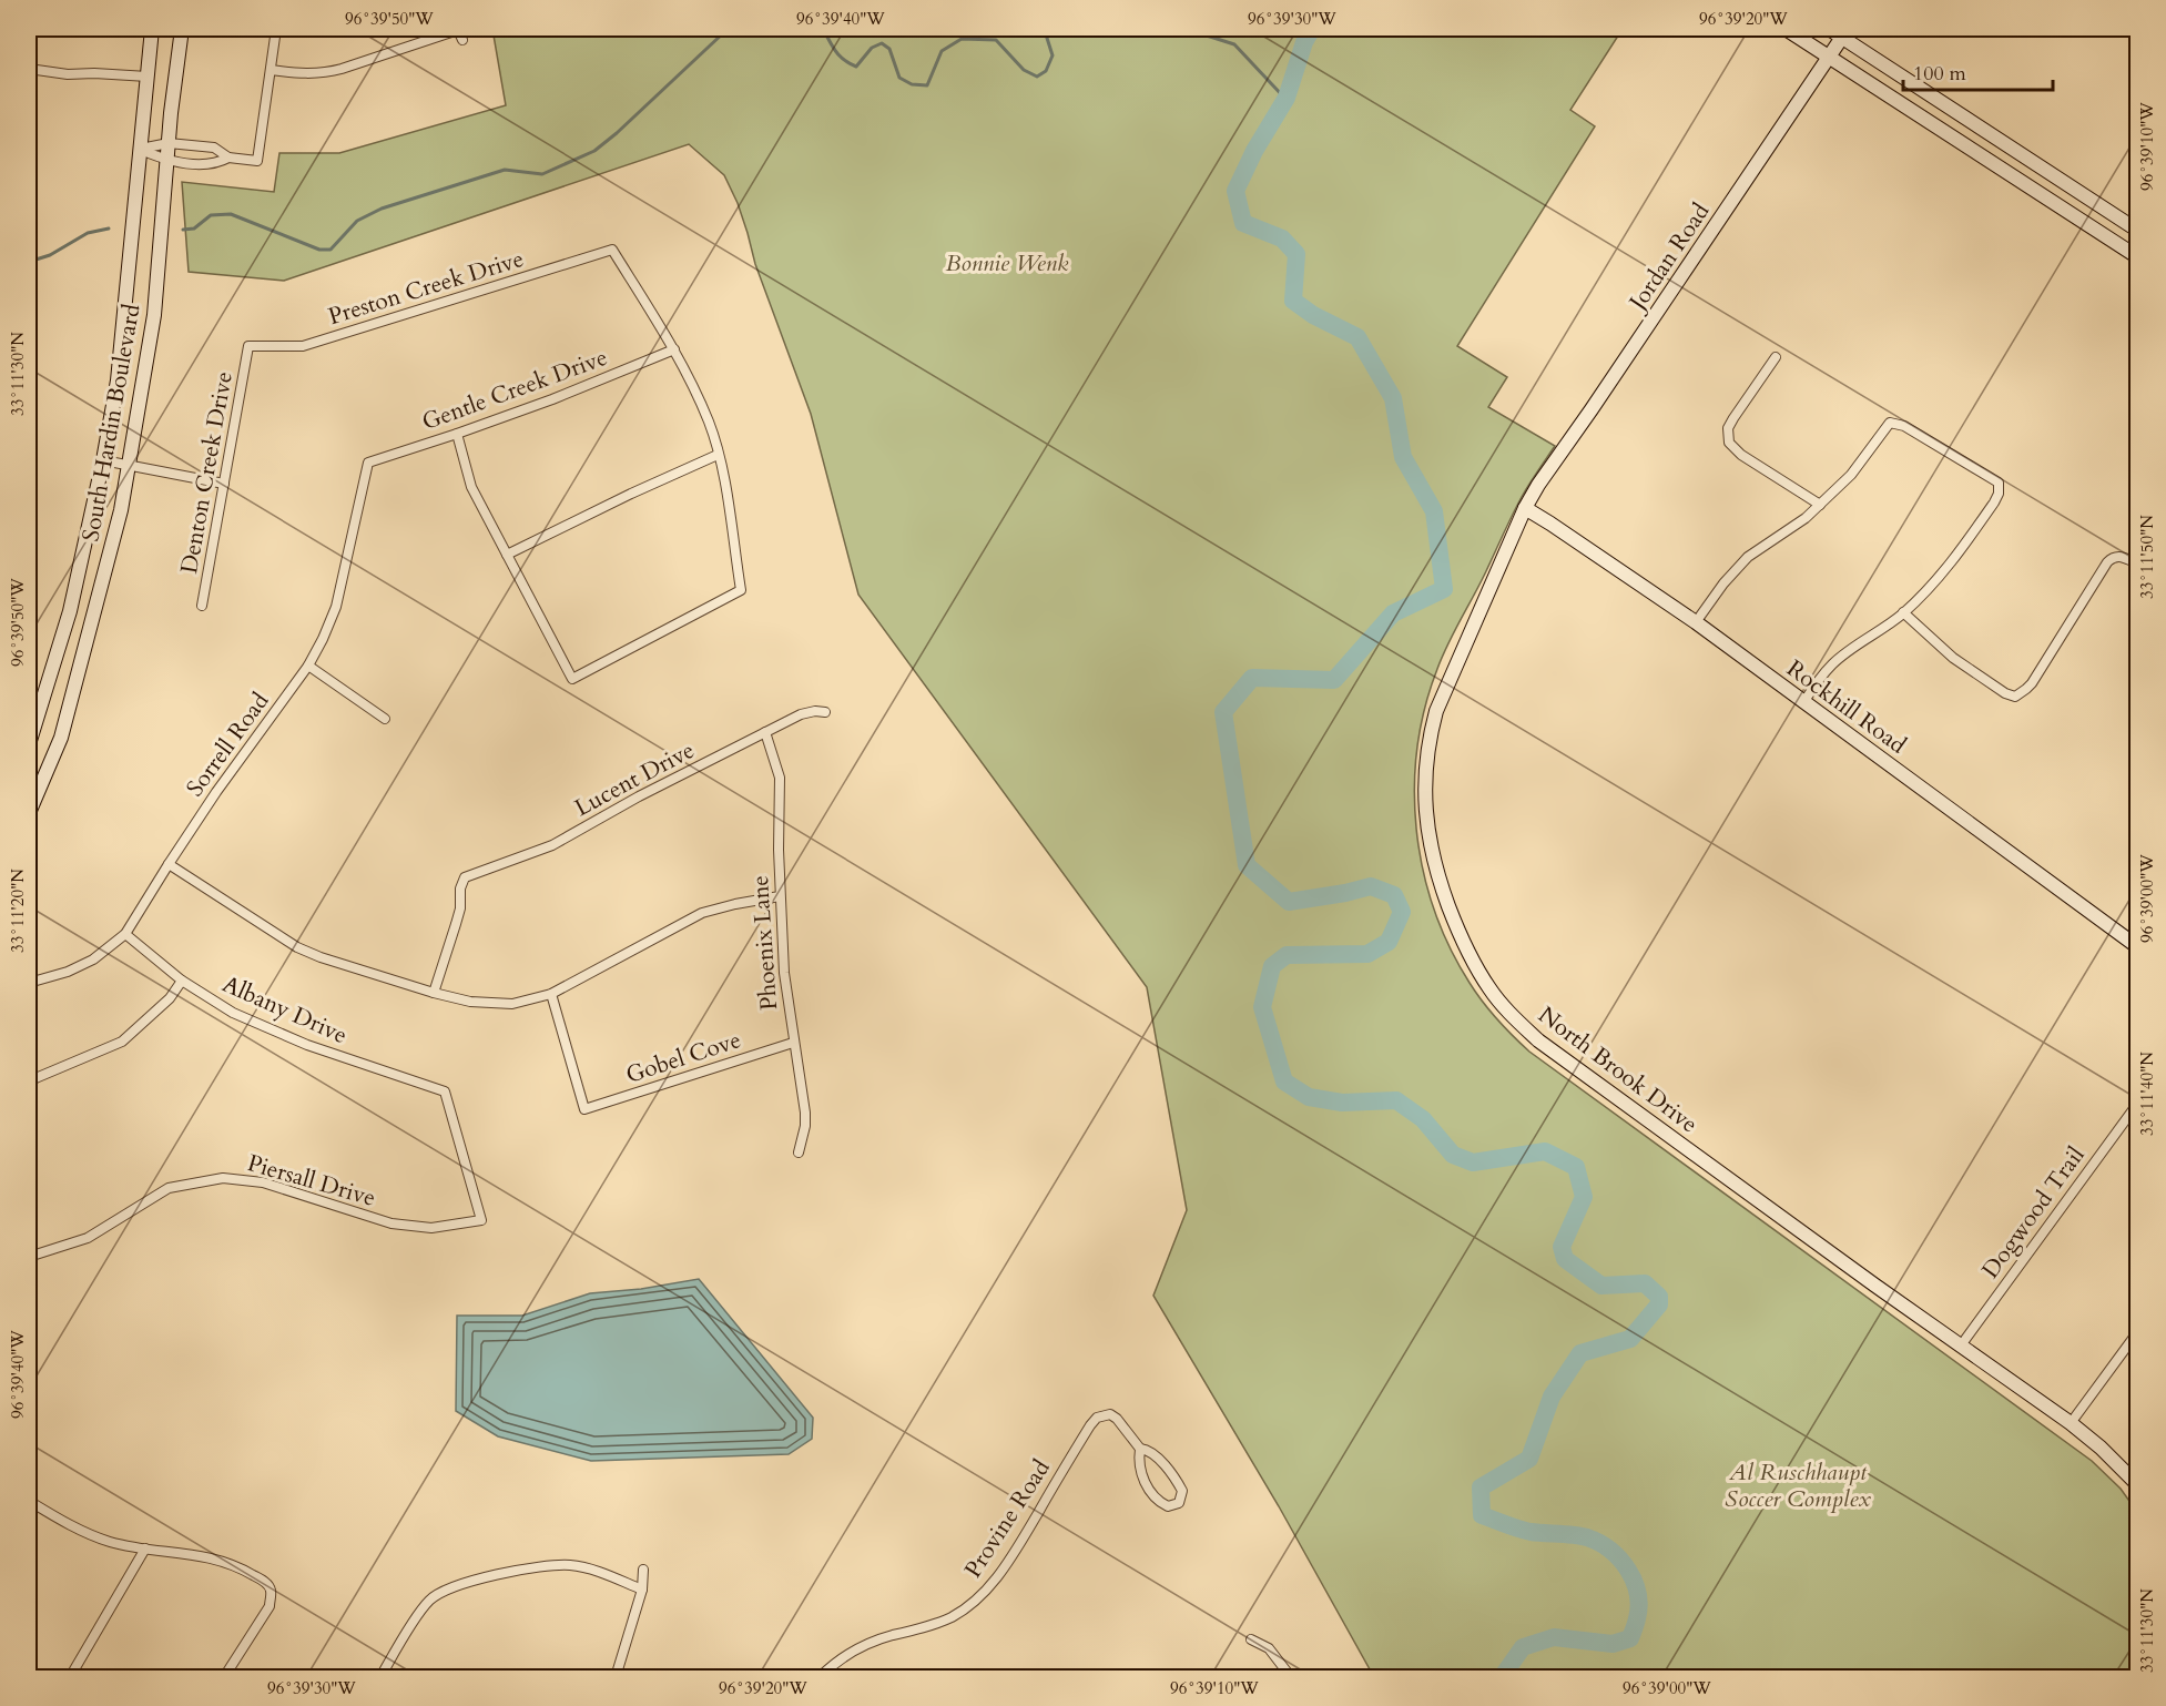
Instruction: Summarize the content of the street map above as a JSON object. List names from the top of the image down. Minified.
{"streets":{"street":["Jordan Road","Preston Creek Drive","Gentle Creek Drive","South Hardin Boulevard","Denton Creek Drive","Rockhill Road","Sorrell Road","Lucent Drive","Phoenix Lane","Albany Drive","Gobel Cove","North Brook Drive","Piersall Drive","Dogwood Trail","Provine Road"]},"crossings":[["Jordan Road","Rockhill Road"],["Jordan Road","North Brook Drive"],["Preston Creek Drive","Gentle Creek Drive"],["Preston Creek Drive","Denton Creek Drive"],["Gentle Creek Drive","Sorrell Road"],["Rockhill Road","North Brook Drive"],["Sorrell Road","Albany Drive"],["Lucent Drive","Phoenix Lane"],["Phoenix Lane","Gobel Cove"],["Albany Drive","Piersall Drive"],["North Brook Drive","Dogwood Trail"]],"parks":["Bonnie Wenk","Al Ruschhaupt Soccer Complex"],"scale_bar":"100 m","coordinates":["96°39'50\"W","96°39'40\"W","96°39'30\"W","96°39'20\"W","96°39'10\"W","33°11'30\"N","33°11'50\"N","96°39'00\"W","33°11'20\"N","33°11'40\"N"]}
